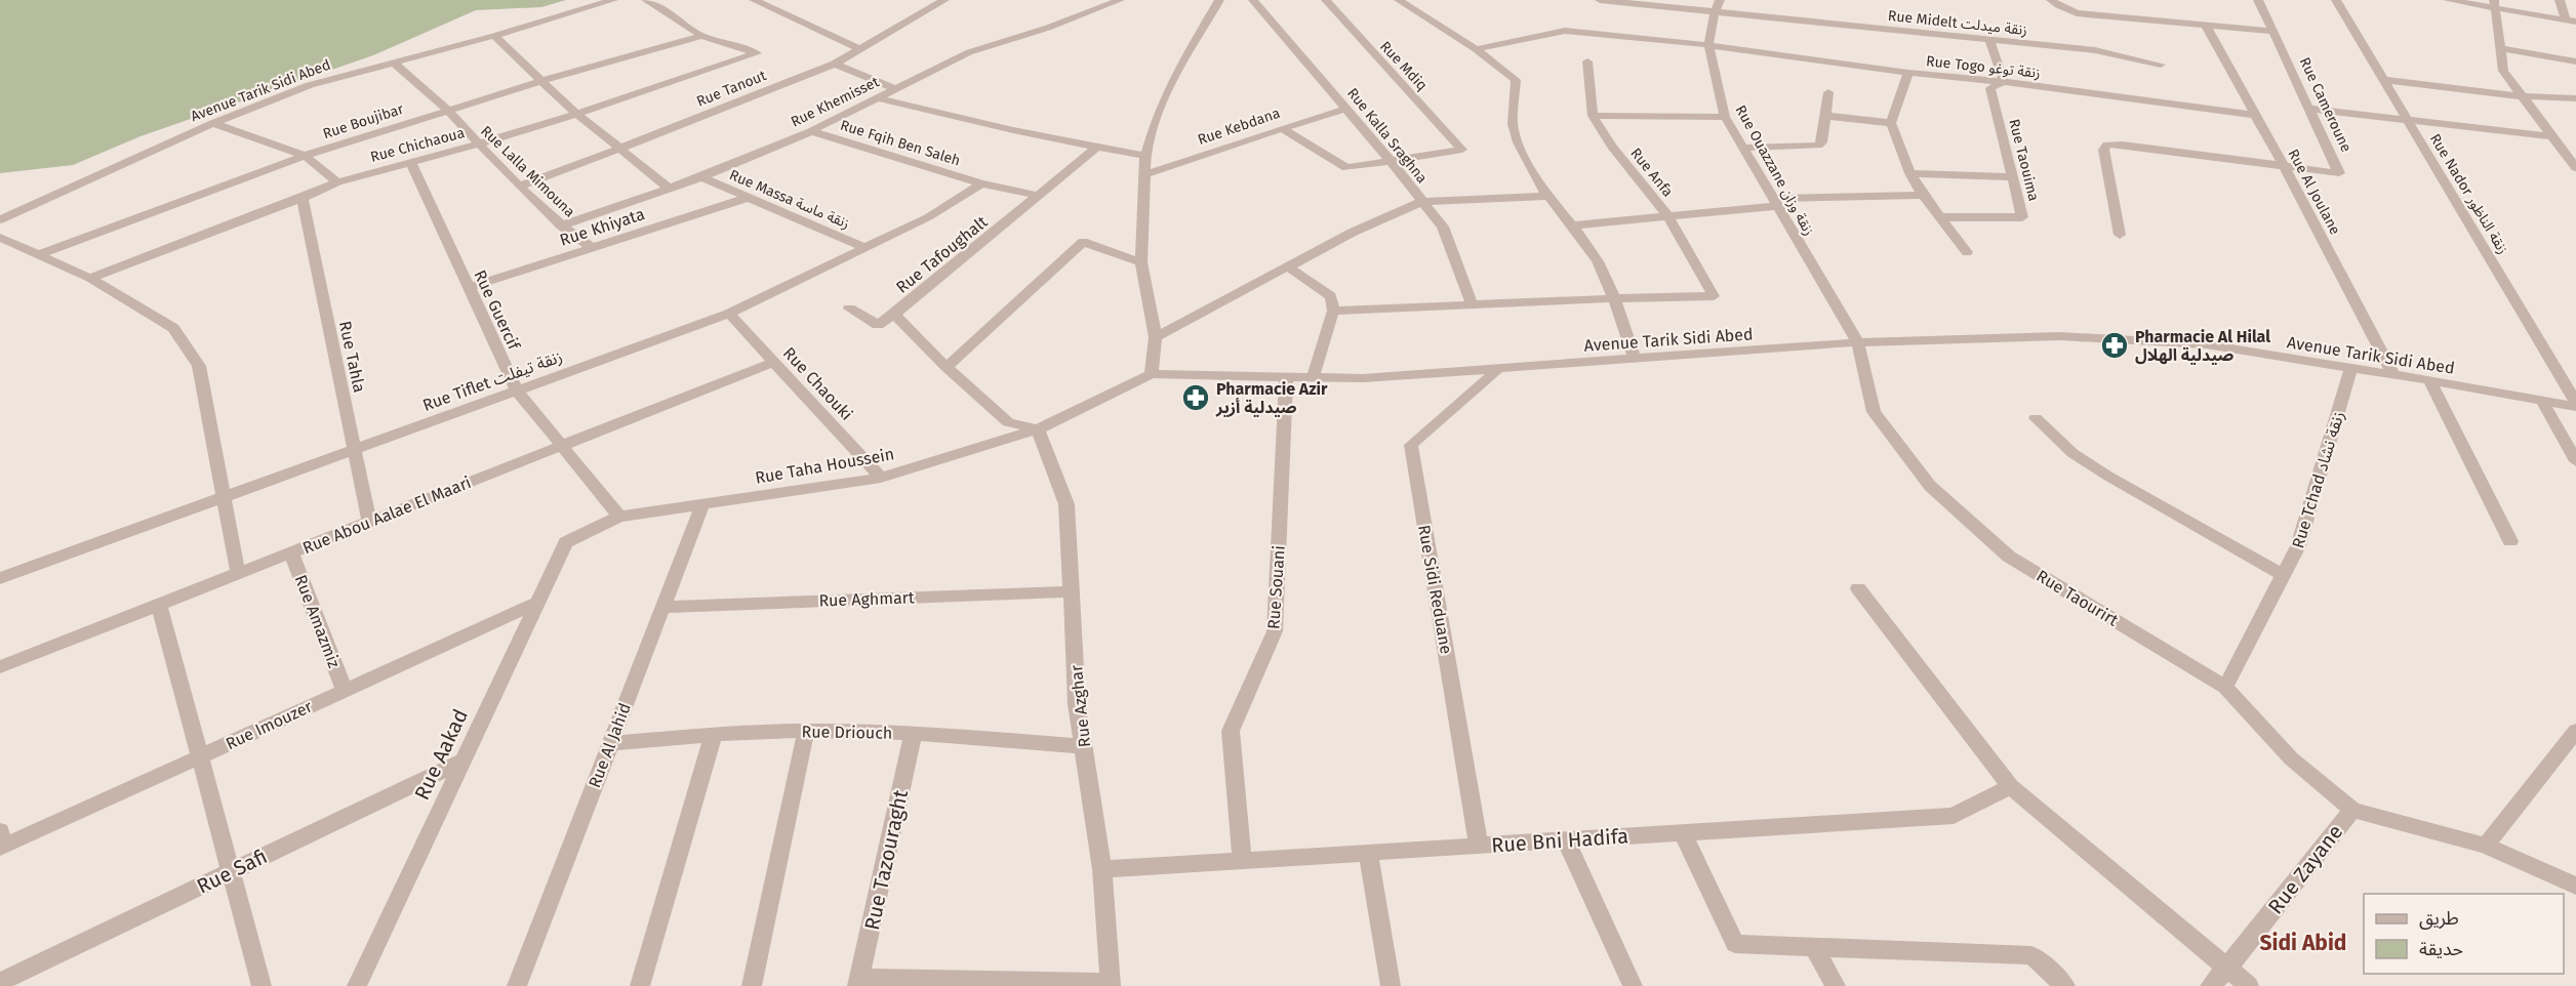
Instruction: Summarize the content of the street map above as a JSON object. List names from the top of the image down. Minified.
{"streets":{"street":["Rue Midelt زنقة ميدلت","Rue Mdiq","Rue Togo زنقة توغو","Rue Tanout","Avenue Tarik Sidi Abed","Rue Khemisset","Rue Cameroune","Rue Boujibar","Rue Kebdana","Rue Kalla Sraghna","Rue Fqih Ben Saleh","Rue Chichaoua","Rue Taouima","Rue Ouazzane زنقة وزان","Rue Lalla Mimouna","Rue Anfa","Rue Al Joulane","Rue Nador زنقة الناظور","Rue Massa زنقة ماسة","Rue Khiyata","Rue Tafoughalt","Rue Guercif","Rue Tahla","Rue Tiflet زنقة تيفلت","Rue Chaouki","Rue Taha Houssein","Rue Tchad زنقة نشاد","Rue Abou Aalae El Maari","Rue Souani","Rue Sidi Reduane","Rue Taourirt","Rue Aghmart","Rue Amazmiz","Rue Azghar","Rue Imouzer","Rue Driouch","Rue Al Jahid","Rue Aakad","Rue Bni Hadifa","Rue Tazouraght","Rue Zayane","Rue Safi"]},"crossings":[["Rue Midelt زنقة ميدلت","Rue Ouazzane زنقة وزان"],["Rue Mdiq","Rue Kalla Sraghna"],["Rue Togo زنقة توغو","Rue Taouima"],["Rue Togo زنقة توغو","Rue Ouazzane زنقة وزان"],["Rue Togo زنقة توغو","Rue Al Joulane"],["Rue Tanout","Rue Lalla Mimouna"],["Avenue Tarik Sidi Abed","Rue Ouazzane زنقة وزان"],["Avenue Tarik Sidi Abed","Rue Lalla Mimouna"],["Avenue Tarik Sidi Abed","Rue Al Joulane"],["Avenue Tarik Sidi Abed","Rue Nador زنقة الناظور"],["Avenue Tarik Sidi Abed","Rue Taha Houssein"],["Avenue Tarik Sidi Abed","Rue Tchad زنقة نشاد"],["Avenue Tarik Sidi Abed","Rue Souani"],["Avenue Tarik Sidi Abed","Rue Sidi Reduane"],["Avenue Tarik Sidi Abed","Rue Taourirt"],["Rue Khemisset","Rue Fqih Ben Saleh"],["Rue Khemisset","Rue Lalla Mimouna"],["Rue Khemisset","Rue Massa زنقة ماسة"],["Rue Cameroune","Rue Al Joulane"],["Rue Boujibar","Rue Chichaoua"],["Rue Boujibar","Rue Lalla Mimouna"],["Rue Kebdana","Rue Kalla Sraghna"],["Rue Fqih Ben Saleh","Rue Tafoughalt"],["Rue Fqih Ben Saleh","Rue Tiflet زنقة تيفلت"],["Rue Chichaoua","Rue Lalla Mimouna"],["Rue Chichaoua","Rue Guercif"],["Rue Chichaoua","Rue Tahla"],["Rue Ouazzane زنقة وزان","Rue Taourirt"],["Rue Lalla Mimouna","Rue Khiyata"],["Rue Massa زنقة ماسة","Rue Khiyata"],["Rue Massa زنقة ماسة","Rue Tiflet زنقة تيفلت"],["Rue Khiyata","Rue Guercif"],["Rue Tafoughalt","Rue Taha Houssein"],["Rue Tafoughalt","Rue Azghar"],["Rue Guercif","Rue Tiflet زنقة تيفلت"],["Rue Guercif","Rue Taha Houssein"],["Rue Guercif","Rue Abou Aalae El Maari"],["Rue Tahla","Rue Tiflet زنقة تيفلت"],["Rue Tahla","Rue Abou Aalae El Maari"],["Rue Tiflet زنقة تيفلت","Rue Chaouki"],["Rue Chaouki","Rue Taha Houssein"],["Rue Chaouki","Rue Abou Aalae El Maari"],["Rue Taha Houssein","Rue Azghar"],["Rue Taha Houssein","Rue Al Jahid"],["Rue Taha Houssein","Rue Aakad"],["Rue Tchad زنقة نشاد","Rue Taourirt"],["Rue Abou Aalae El Maari","Rue Amazmiz"],["Rue Souani","Rue Bni Hadifa"],["Rue Sidi Reduane","Rue Bni Hadifa"],["Rue Taourirt","Rue Zayane"],["Rue Aghmart","Rue Azghar"],["Rue Aghmart","Rue Al Jahid"],["Rue Amazmiz","Rue Imouzer"],["Rue Azghar","Rue Driouch"],["Rue Azghar","Rue Bni Hadifa"],["Rue Imouzer","Rue Aakad"],["Rue Driouch","Rue Al Jahid"],["Rue Driouch","Rue Tazouraght"],["Rue Aakad","Rue Safi"]],"districts":["Sidi Abid"],"places":{"pharmacy":["Pharmacie Al Hilal صيدلية الهلال","Pharmacie Azir صيدلية أزير"]},"legend":["طريق","حديقة"]}
